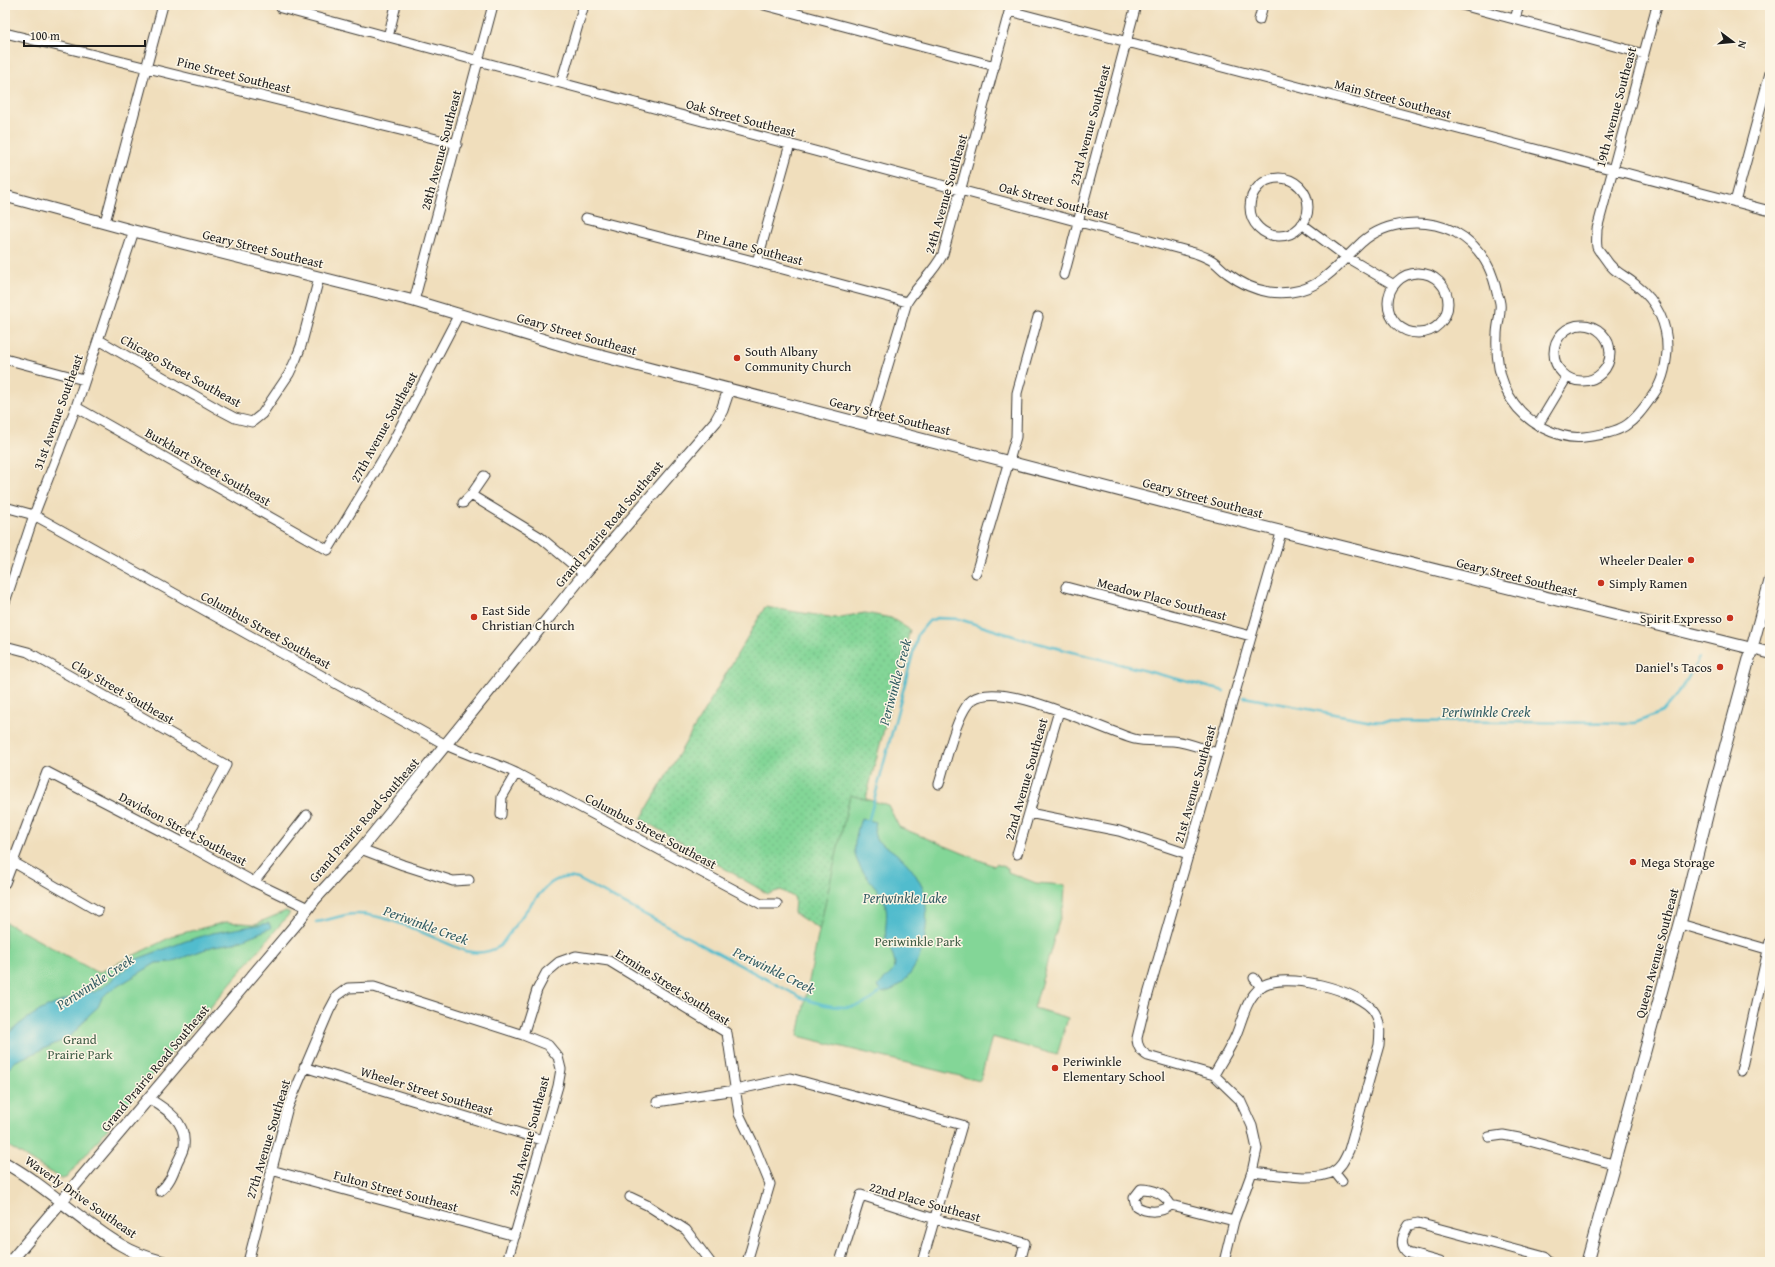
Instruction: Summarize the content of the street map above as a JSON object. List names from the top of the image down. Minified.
{"streets":{"main road":["Geary Street Southeast","Grand Prairie Road Southeast","Queen Avenue Southeast","Waverly Drive Southeast"],"street":["Pine Street Southeast","Main Street Southeast","19th Avenue Southeast","Oak Street Southeast","23rd Avenue Southeast","28th Avenue Southeast","24th Avenue Southeast","Pine Lane Southeast","Chicago Street Southeast","31st Avenue Southeast","27th Avenue Southeast","Burkhart Street Southeast","Meadow Place Southeast","Columbus Street Southeast","Clay Street Southeast","22nd Avenue Southeast","21st Avenue Southeast","Davidson Street Southeast","Ermine Street Southeast","Wheeler Street Southeast","25th Avenue Southeast","Fulton Street Southeast","22nd Place Southeast"]},"crossings":[["Pine Street Southeast","28th Avenue Southeast"],["Main Street Southeast","19th Avenue Southeast"],["Main Street Southeast","23rd Avenue Southeast"],["Main Street Southeast","24th Avenue Southeast"],["19th Avenue Southeast","Oak Street Southeast"],["Oak Street Southeast","23rd Avenue Southeast"],["Oak Street Southeast","28th Avenue Southeast"],["Oak Street Southeast","24th Avenue Southeast"],["28th Avenue Southeast","Geary Street Southeast"],["24th Avenue Southeast","Pine Lane Southeast"],["24th Avenue Southeast","Geary Street Southeast"],["Geary Street Southeast","Chicago Street Southeast"],["Geary Street Southeast","31st Avenue Southeast"],["Geary Street Southeast","27th Avenue Southeast"],["Geary Street Southeast","Grand Prairie Road Southeast"],["Geary Street Southeast","21st Avenue Southeast"],["Geary Street Southeast","Queen Avenue Southeast"],["Chicago Street Southeast","31st Avenue Southeast"],["31st Avenue Southeast","Burkhart Street Southeast"],["31st Avenue Southeast","Columbus Street Southeast"],["27th Avenue Southeast","Burkhart Street Southeast"],["27th Avenue Southeast","Ermine Street Southeast"],["27th Avenue Southeast","Wheeler Street Southeast"],["27th Avenue Southeast","25th Avenue Southeast"],["27th Avenue Southeast","Fulton Street Southeast"],["Grand Prairie Road Southeast","Columbus Street Southeast"],["Grand Prairie Road Southeast","Davidson Street Southeast"],["Grand Prairie Road Southeast","Waverly Drive Southeast"],["Meadow Place Southeast","21st Avenue Southeast"],["Clay Street Southeast","Davidson Street Southeast"],["Ermine Street Southeast","25th Avenue Southeast"],["Wheeler Street Southeast","25th Avenue Southeast"],["25th Avenue Southeast","Fulton Street Southeast"]],"water":["Periwinkle Creek","Periwinkle Lake"],"parks":["Periwinkle Park","Grand Prairie Park"],"places":["South Albany Community Church","Wheeler Dealer","Simply Ramen","East Side Christian Church","Spirit Expresso","Daniel's Tacos","Mega Storage","Periwinkle Elementary School"],"scale_bar":"100 m","north":"right"}
